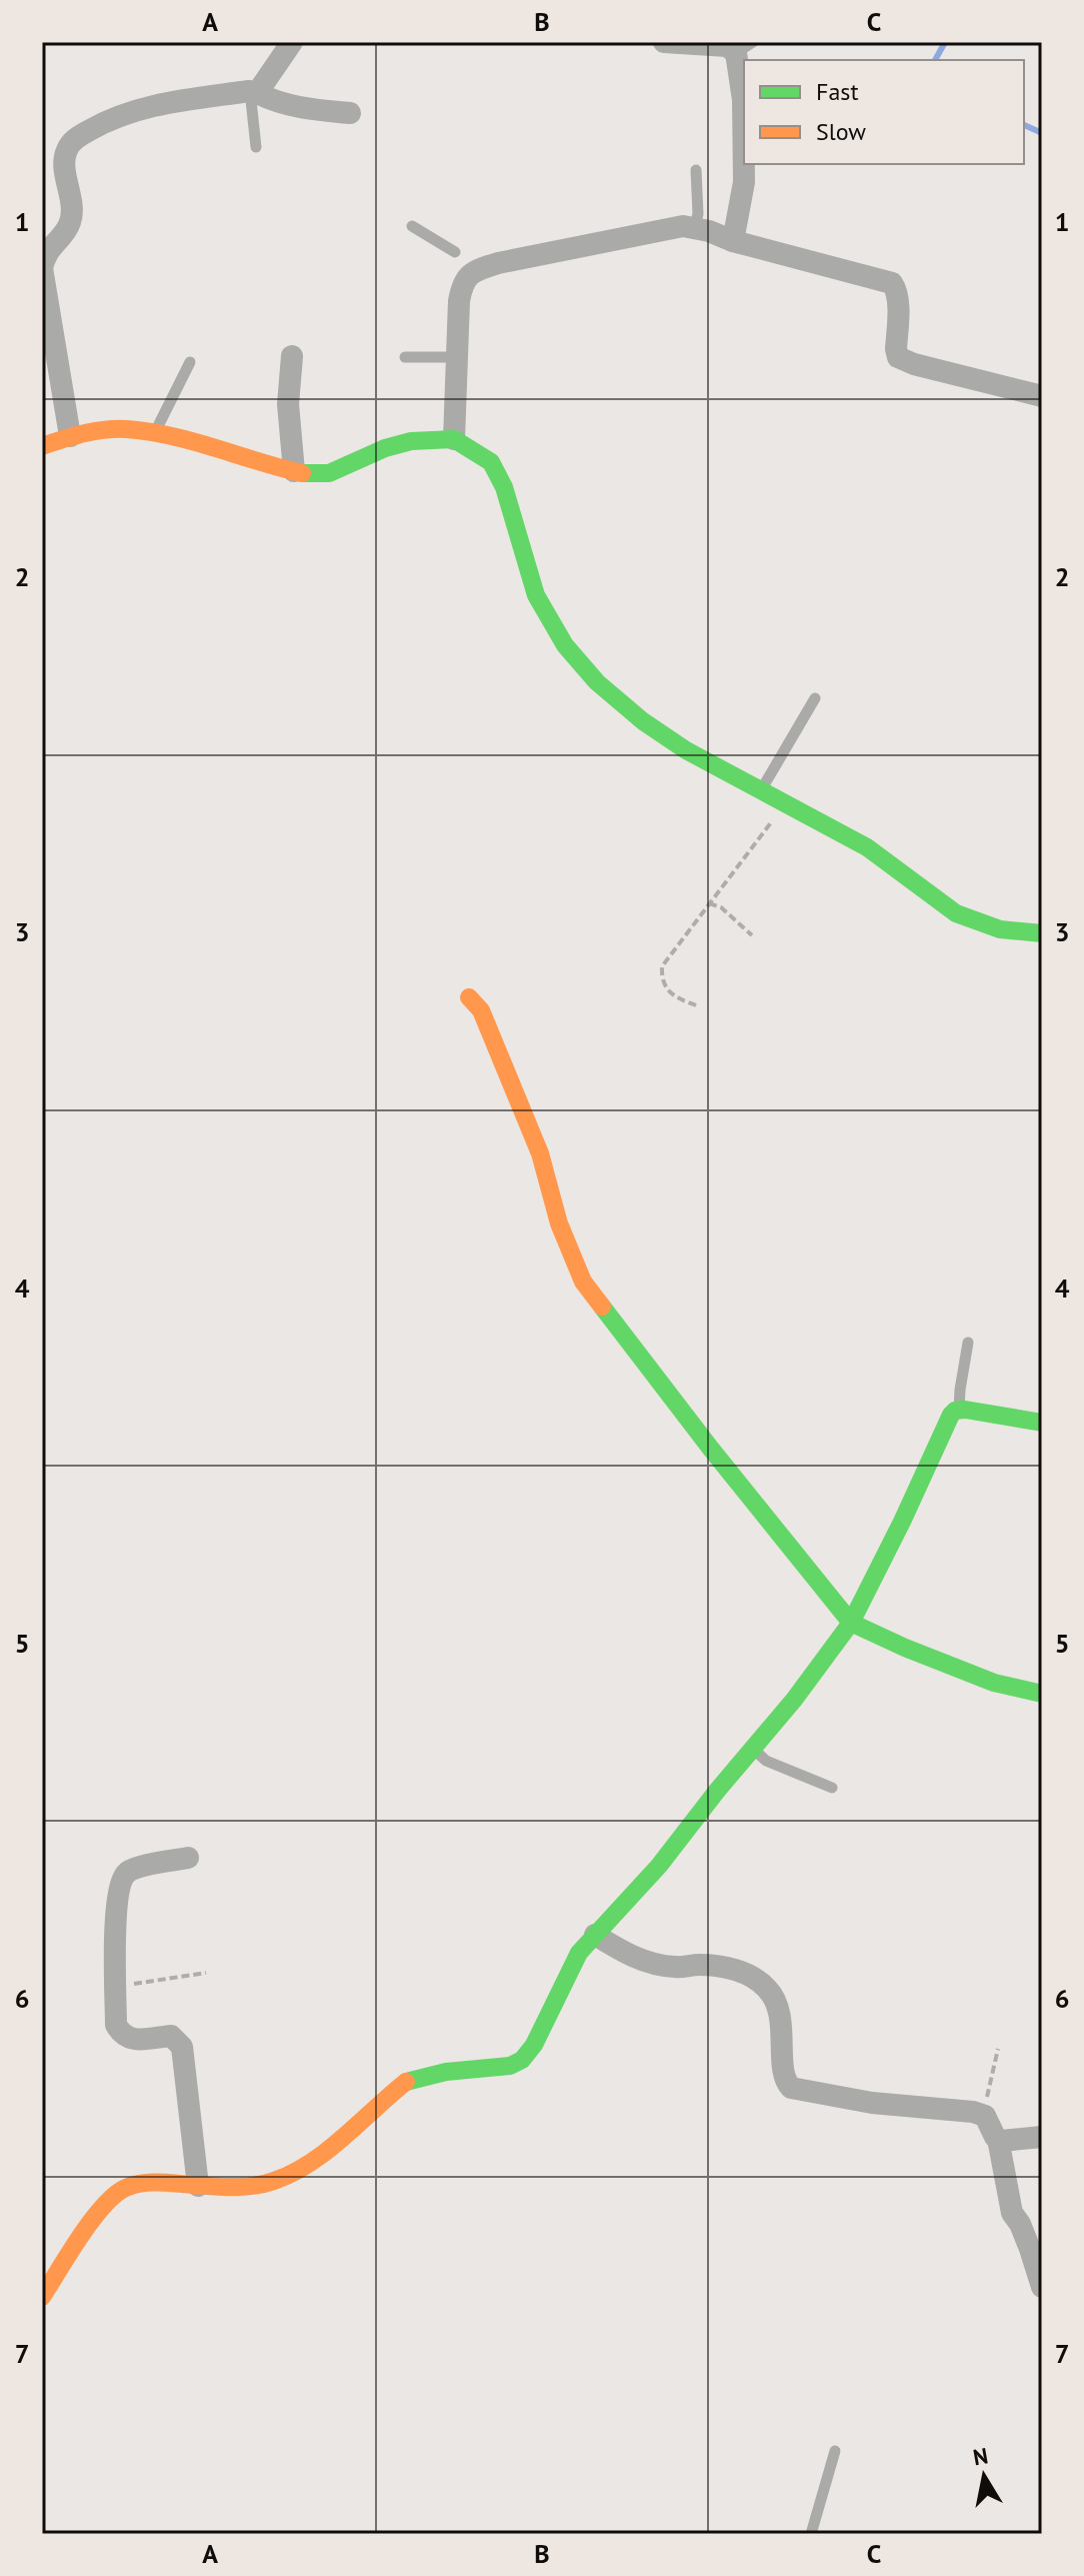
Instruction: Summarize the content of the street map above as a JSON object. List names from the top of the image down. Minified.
{"legend":["Fast","Slow"],"north":"top","grid":{"columns":["A","B","C"],"rows":["1","2","3","4","5","6","7"]}}
